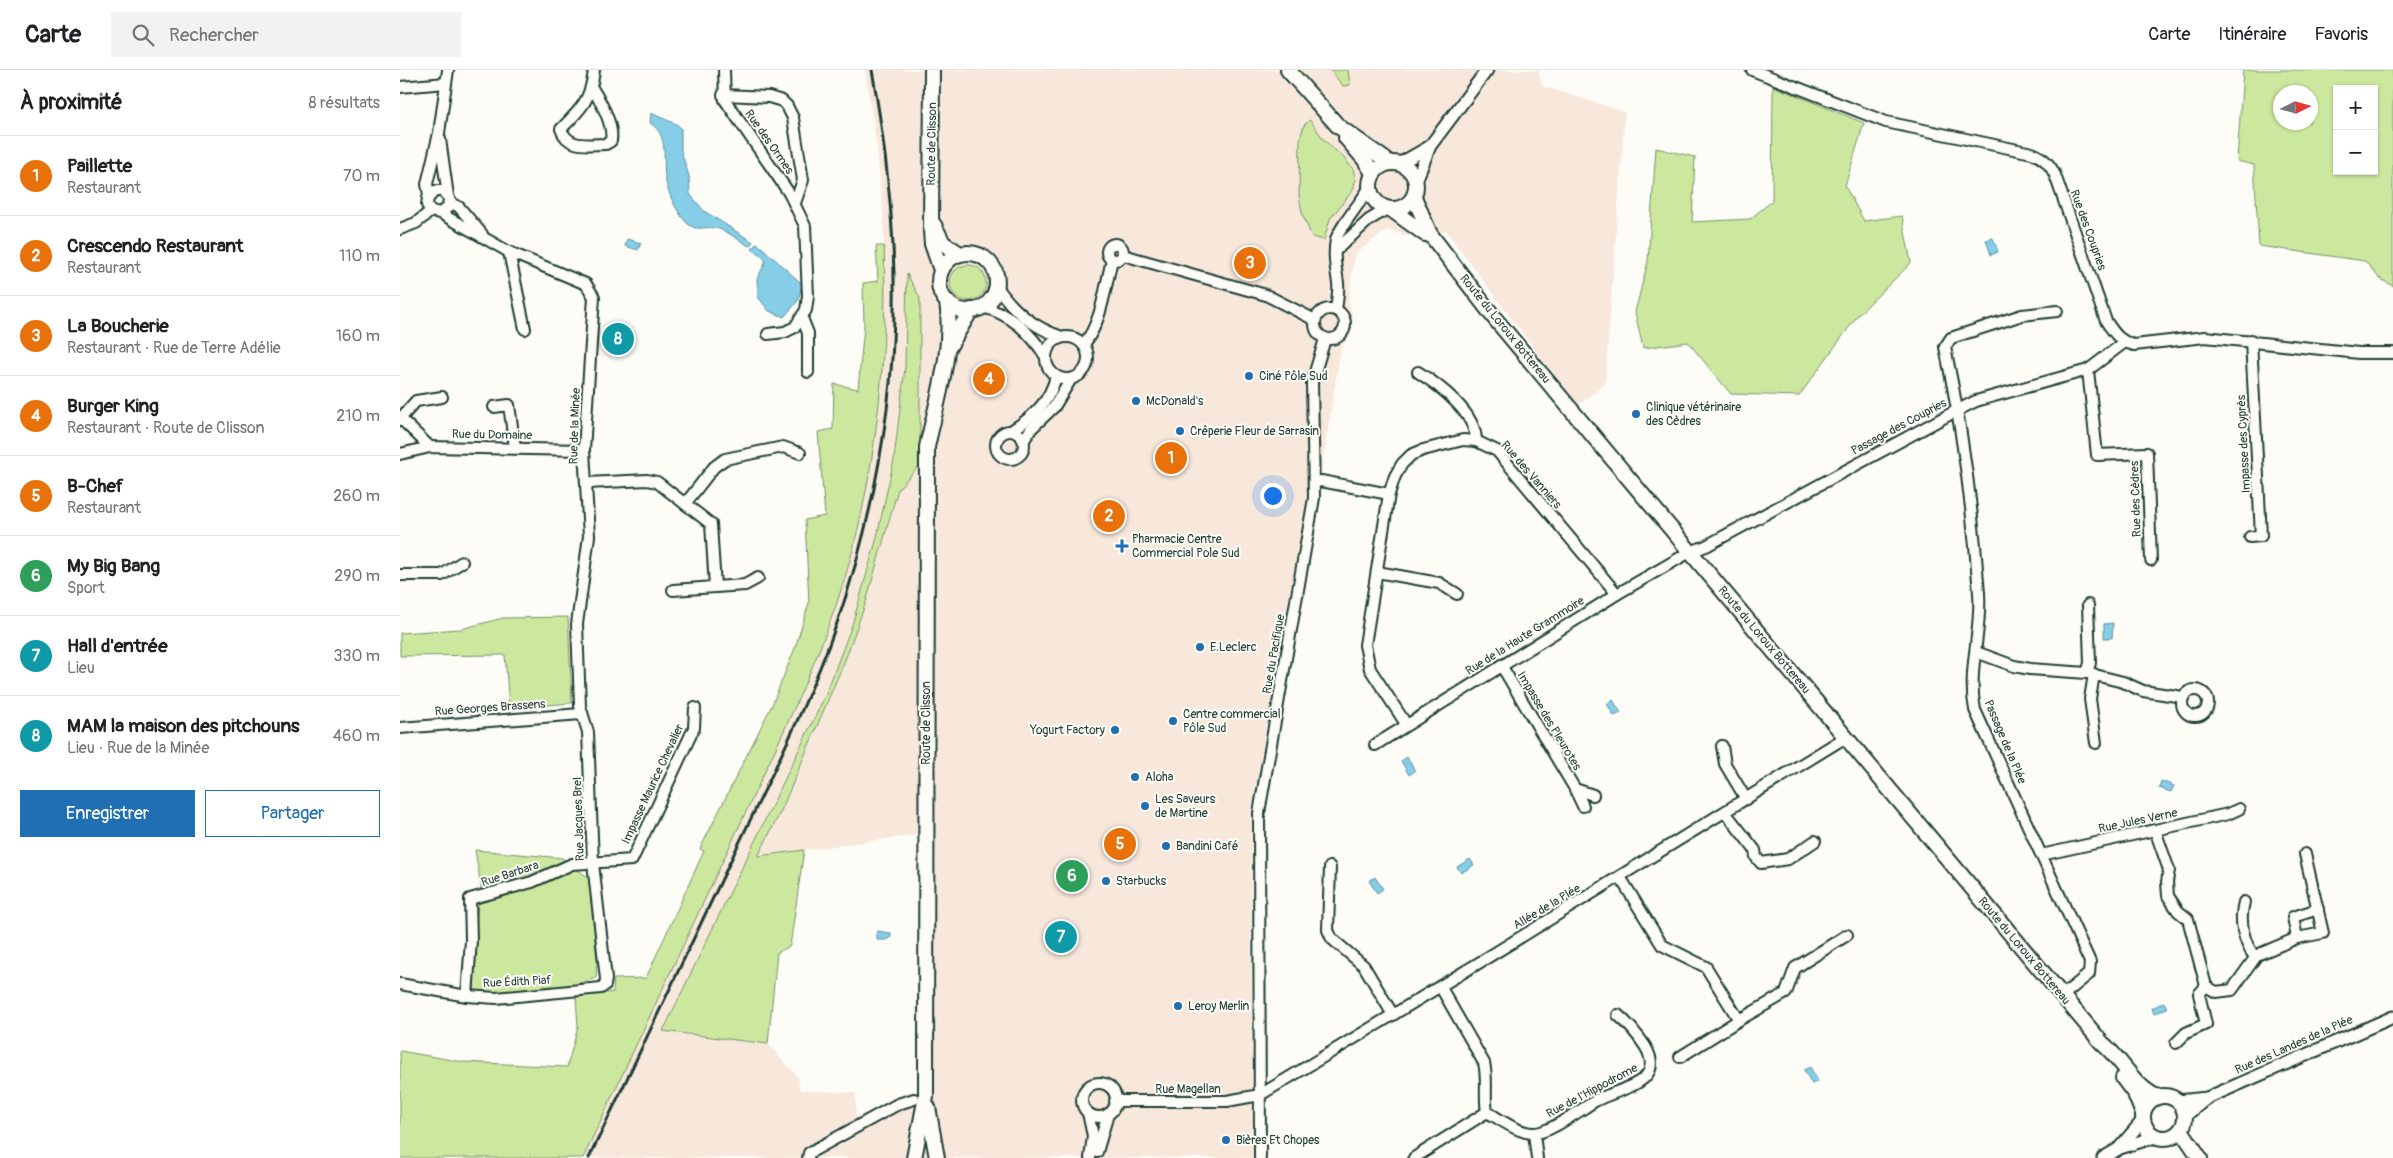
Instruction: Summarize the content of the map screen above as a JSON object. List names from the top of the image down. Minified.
{"streets":{"main road":["Route de Clisson","Route du Loroux Bottereau"],"street":["Rue des Ormes","Rue des Coupries","Rue de la Minée","Passage des Coupries","Rue du Domaine","Impasse des Cyprès","Rue des Vanniers","Rue des Cèdres","Rue de la Haute Grammoire","Rue du Pacifique","Rue Georges Brassens","Impasse des Pleurotes","Passage de la Plée","Impasse Maurice Chevalier","Rue Jacques Brel","Rue Jules Verne","Rue Barbara","Allée de la Plée","Rue Édith Piaf","Rue des Landes de la Plée","Rue Magellan","Rue de l'Hippodrome"]},"crossings":[["Rue des Coupries","Passage des Coupries"],["Route du Loroux Bottereau","Passage des Coupries"],["Route du Loroux Bottereau","Rue de la Haute Grammoire"],["Route du Loroux Bottereau","Passage de la Plée"],["Route du Loroux Bottereau","Allée de la Plée"],["Rue de la Minée","Rue du Domaine"],["Rue de la Minée","Rue Jacques Brel"],["Passage des Coupries","Rue des Cèdres"],["Passage des Coupries","Rue de la Haute Grammoire"],["Passage des Coupries","Passage de la Plée"],["Rue des Vanniers","Rue de la Haute Grammoire"],["Rue de la Haute Grammoire","Impasse des Pleurotes"],["Rue du Pacifique","Allée de la Plée"],["Rue du Pacifique","Rue Magellan"],["Rue Georges Brassens","Rue Jacques Brel"],["Passage de la Plée","Rue Jules Verne"],["Impasse Maurice Chevalier","Rue Jacques Brel"],["Impasse Maurice Chevalier","Rue Barbara"],["Rue Jacques Brel","Rue Barbara"],["Rue Jacques Brel","Rue Édith Piaf"],["Rue Barbara","Rue Édith Piaf"],["Allée de la Plée","Rue Magellan"]],"places":{"other":["Ciné Pôle Sud","McDonald's","Clinique vétérinaire des Cèdres","Crêperie Fleur de Sarrasin","E.Leclerc","Centre commercial Pôle Sud","Yogurt Factory","Aloha","Les Saveurs de Martine","Bandini Café","Starbucks","Leroy Merlin","Bières Et Chopes"],"health":["Pharmacie Centre Commercial Pole Sud"]},"north":"right","page":{"header":"Carte","search":"Rechercher","nav":["Carte","Itinéraire","Favoris"],"heading":["À proximité","8 résultats"],"map_buttons":["+","−"],"list":[{"mark":"1","name":"Paillette","note":"Restaurant","value":"70 m"},{"mark":"2","name":"Crescendo Restaurant","note":"Restaurant","value":"110 m"},{"mark":"3","name":"La Boucherie","note":"Restaurant · Rue de Terre Adélie","value":"160 m"},{"mark":"4","name":"Burger King","note":"Restaurant · Route de Clisson","value":"210 m"},{"mark":"5","name":"B-Chef","note":"Restaurant","value":"260 m"},{"mark":"6","name":"My Big Bang","note":"Sport","value":"290 m"},{"mark":"7","name":"Hall d'entrée","note":"Lieu","value":"330 m"},{"mark":"8","name":"MAM la maison des pitchouns","note":"Lieu · Rue de la Minée","value":"460 m"}],"pins":["3","8","4","1","2","5","6","7"],"buttons":["Enregistrer","Partager"]}}
